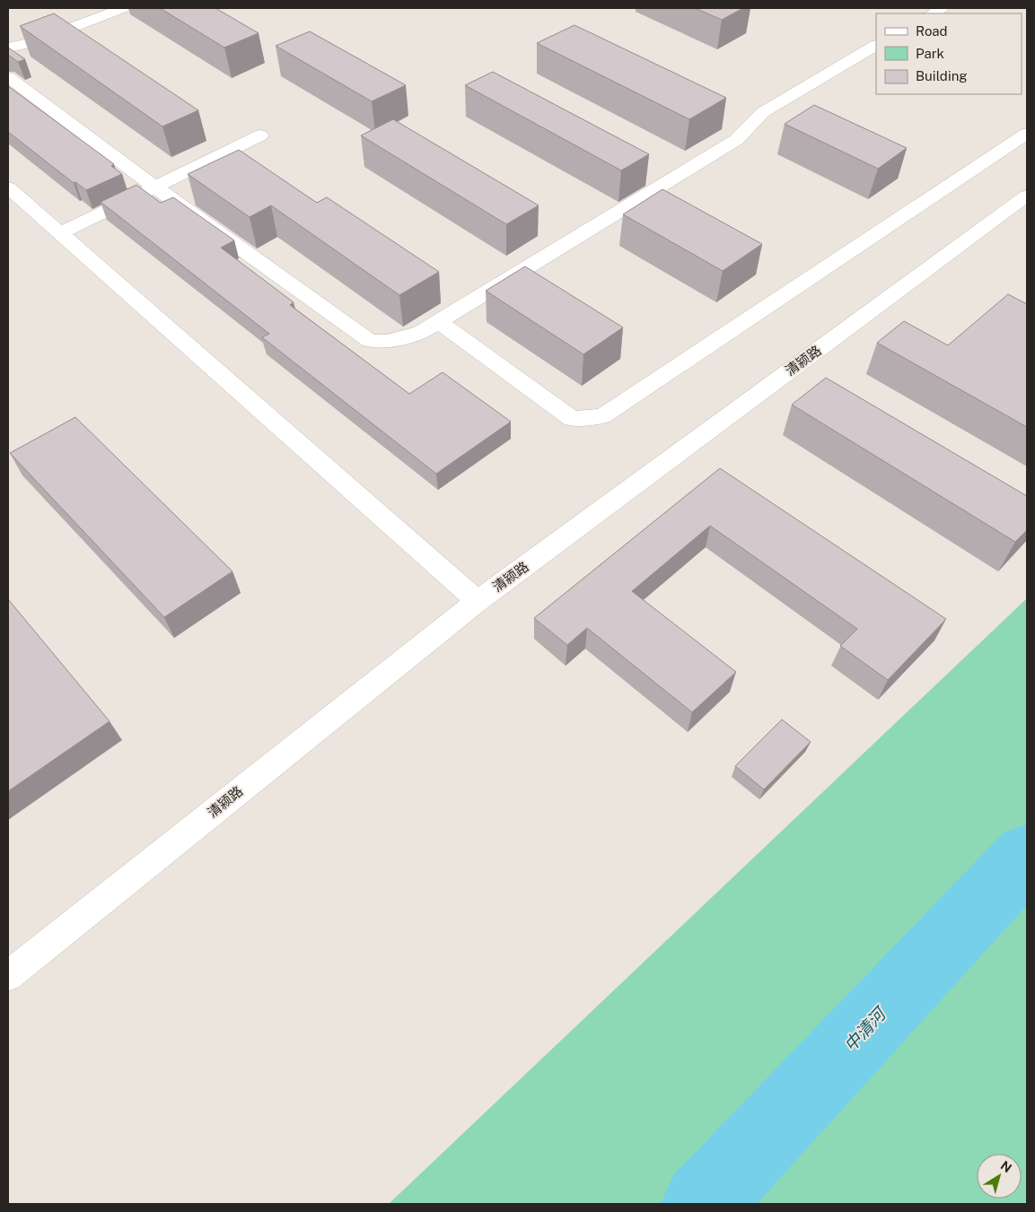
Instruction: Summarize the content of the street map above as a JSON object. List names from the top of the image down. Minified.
{"streets":{"street":["清颍路"]},"water":["中清河"],"legend":["Road","Park","Building"],"north":"top right"}
